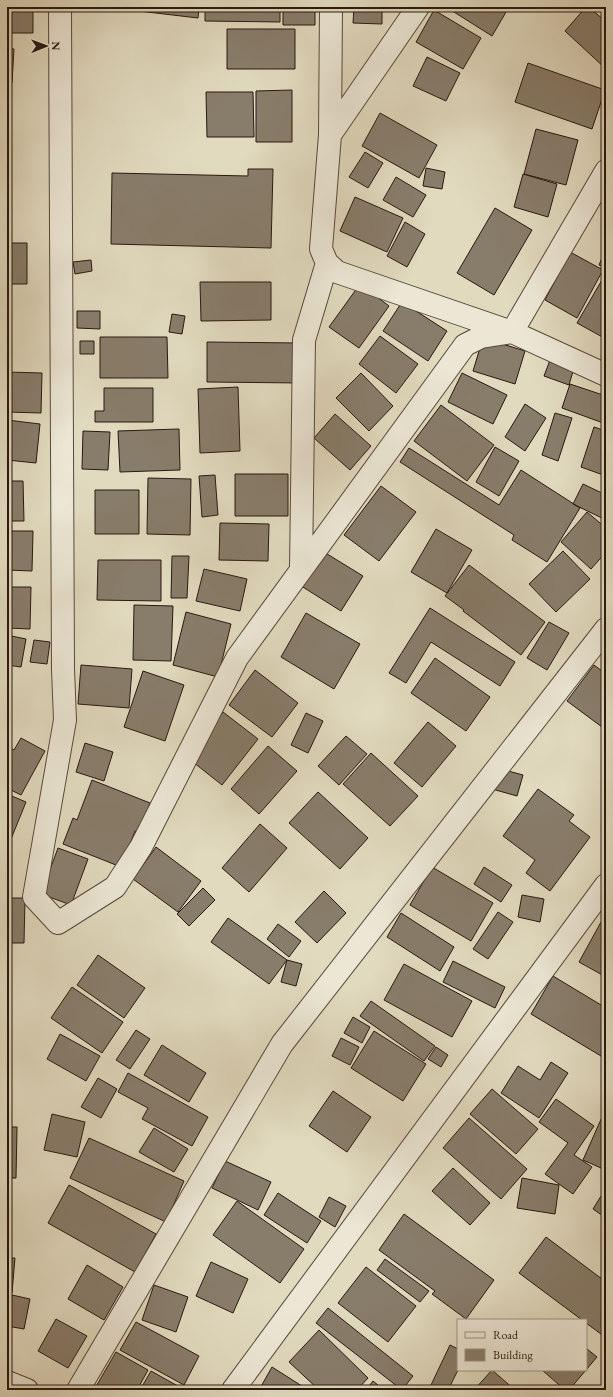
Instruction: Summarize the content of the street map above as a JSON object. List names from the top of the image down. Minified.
{"legend":["Road","Building"],"north":"right"}
